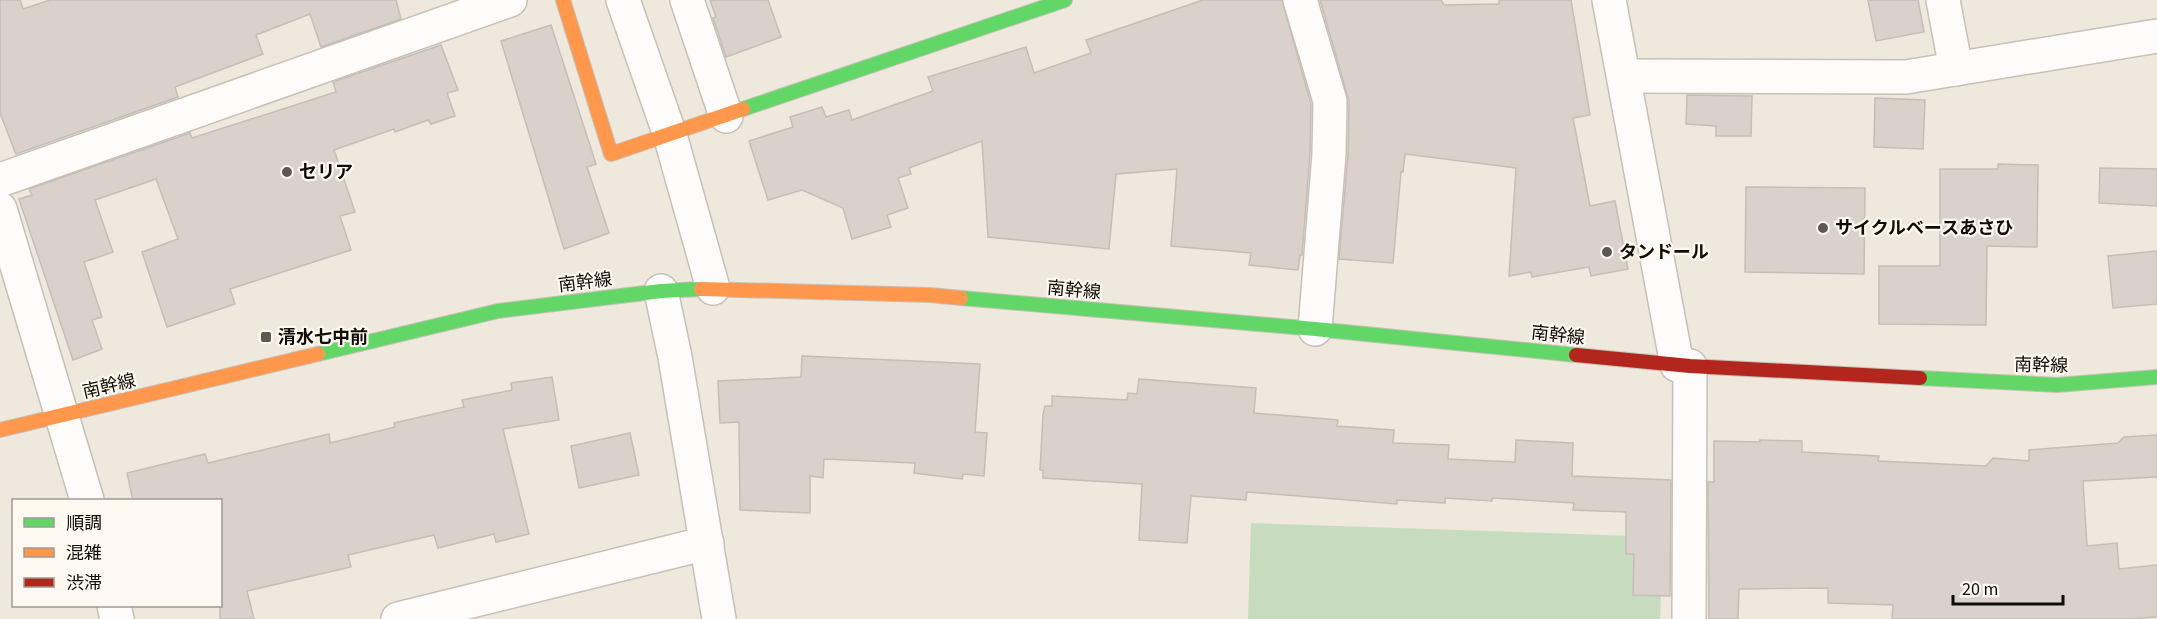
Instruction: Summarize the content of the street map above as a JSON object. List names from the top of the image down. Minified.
{"streets":{"main road":["南幹線"]},"places":{"other":["セリア","サイクルベースあさひ","タンドール"],"transit":["清水七中前"]},"legend":["順調","混雑","渋滞"],"scale_bar":"20 m"}
